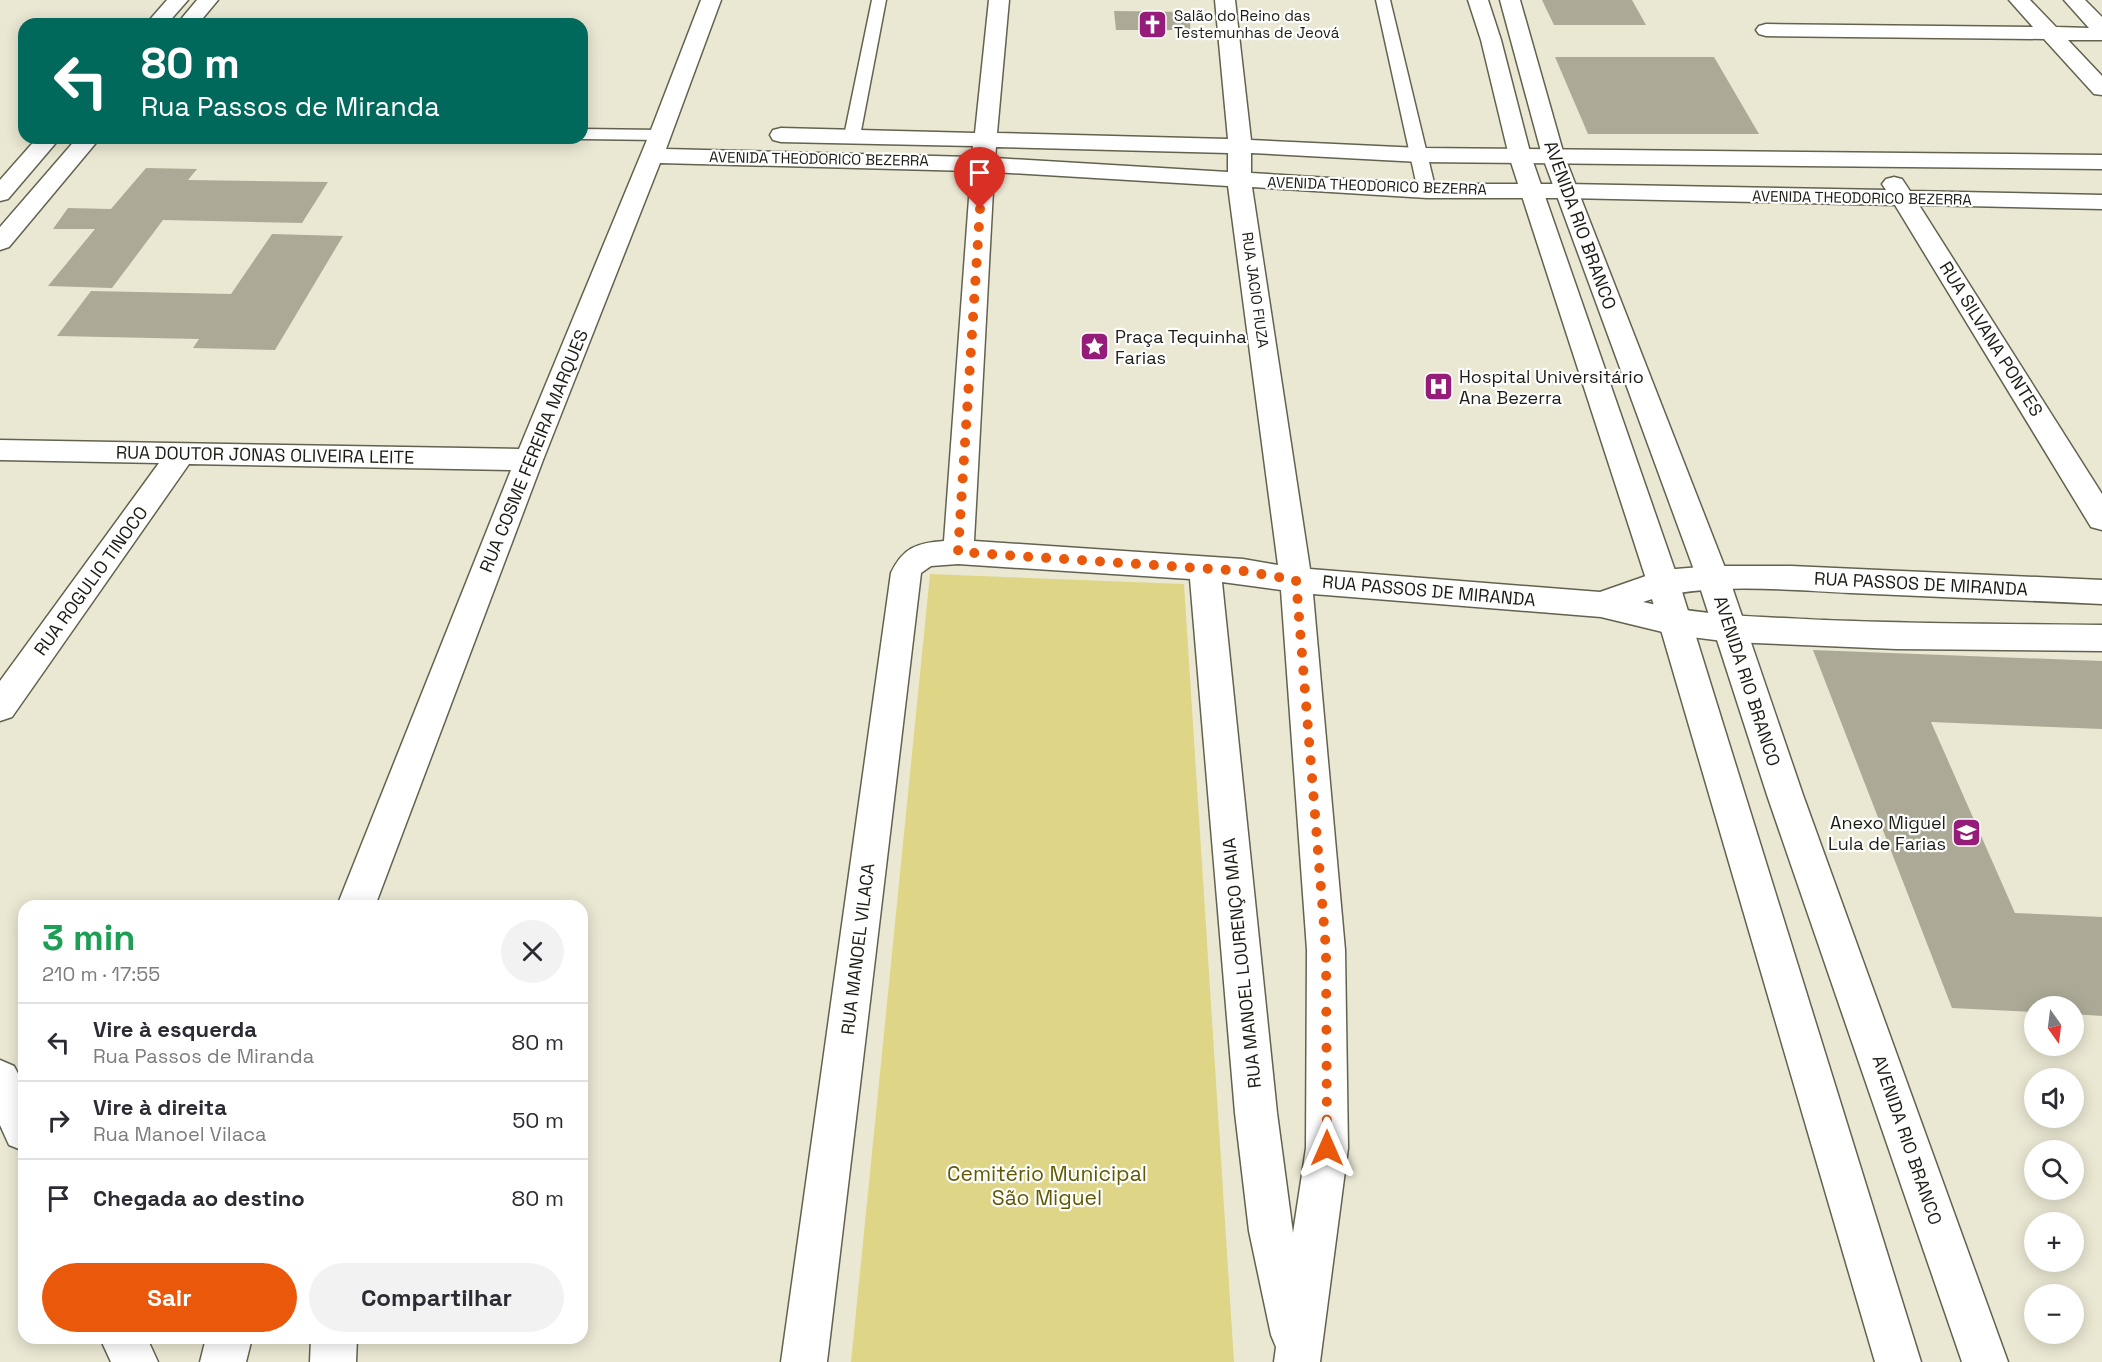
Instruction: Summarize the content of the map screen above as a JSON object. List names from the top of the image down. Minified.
{"streets":{"street":["AVENIDA THEODORICO BEZERRA","AVENIDA RIO BRANCO","RUA JACIO FIUZA","RUA SILVANA PONTES","RUA COSME FEREIRA MARQUES","RUA DOUTOR JONAS OLIVEIRA LEITE","RUA ROGULIO TINOCO","RUA PASSOS DE MIRANDA","RUA MANOEL VILACA","RUA MANOEL LOURENÇO MAIA"]},"crossings":[["AVENIDA THEODORICO BEZERRA","AVENIDA RIO BRANCO"],["AVENIDA THEODORICO BEZERRA","RUA JACIO FIUZA"],["AVENIDA THEODORICO BEZERRA","RUA SILVANA PONTES"],["AVENIDA THEODORICO BEZERRA","RUA COSME FEREIRA MARQUES"],["AVENIDA RIO BRANCO","RUA PASSOS DE MIRANDA"],["RUA JACIO FIUZA","RUA PASSOS DE MIRANDA"],["RUA JACIO FIUZA","RUA MANOEL LOURENÇO MAIA"],["RUA COSME FEREIRA MARQUES","RUA DOUTOR JONAS OLIVEIRA LEITE"],["RUA DOUTOR JONAS OLIVEIRA LEITE","RUA ROGULIO TINOCO"],["RUA PASSOS DE MIRANDA","RUA MANOEL VILACA"],["RUA PASSOS DE MIRANDA","RUA MANOEL LOURENÇO MAIA"]],"parks":["Cemitério Municipal São Miguel"],"places":{"church":["Salão do Reino das Testemunhas de Jeová"],"place":["Praça Tequinha Farias"],"hospital":["Hospital Universitário Ana Bezerra"],"school or university":["Anexo Miguel Lula de Farias"]},"north":"bottom","page":{"turn":["80 m","Rua Passos de Miranda"],"heading":["3 min","210 m · 17:55"],"map_buttons":["+","−"],"list":[{"name":"Vire à esquerda","note":"Rua Passos de Miranda","value":"80 m"},{"name":"Vire à direita","note":"Rua Manoel Vilaca","value":"50 m"},{"name":"Chegada ao destino","value":"80 m"}],"buttons":["Sair","Compartilhar"]}}
